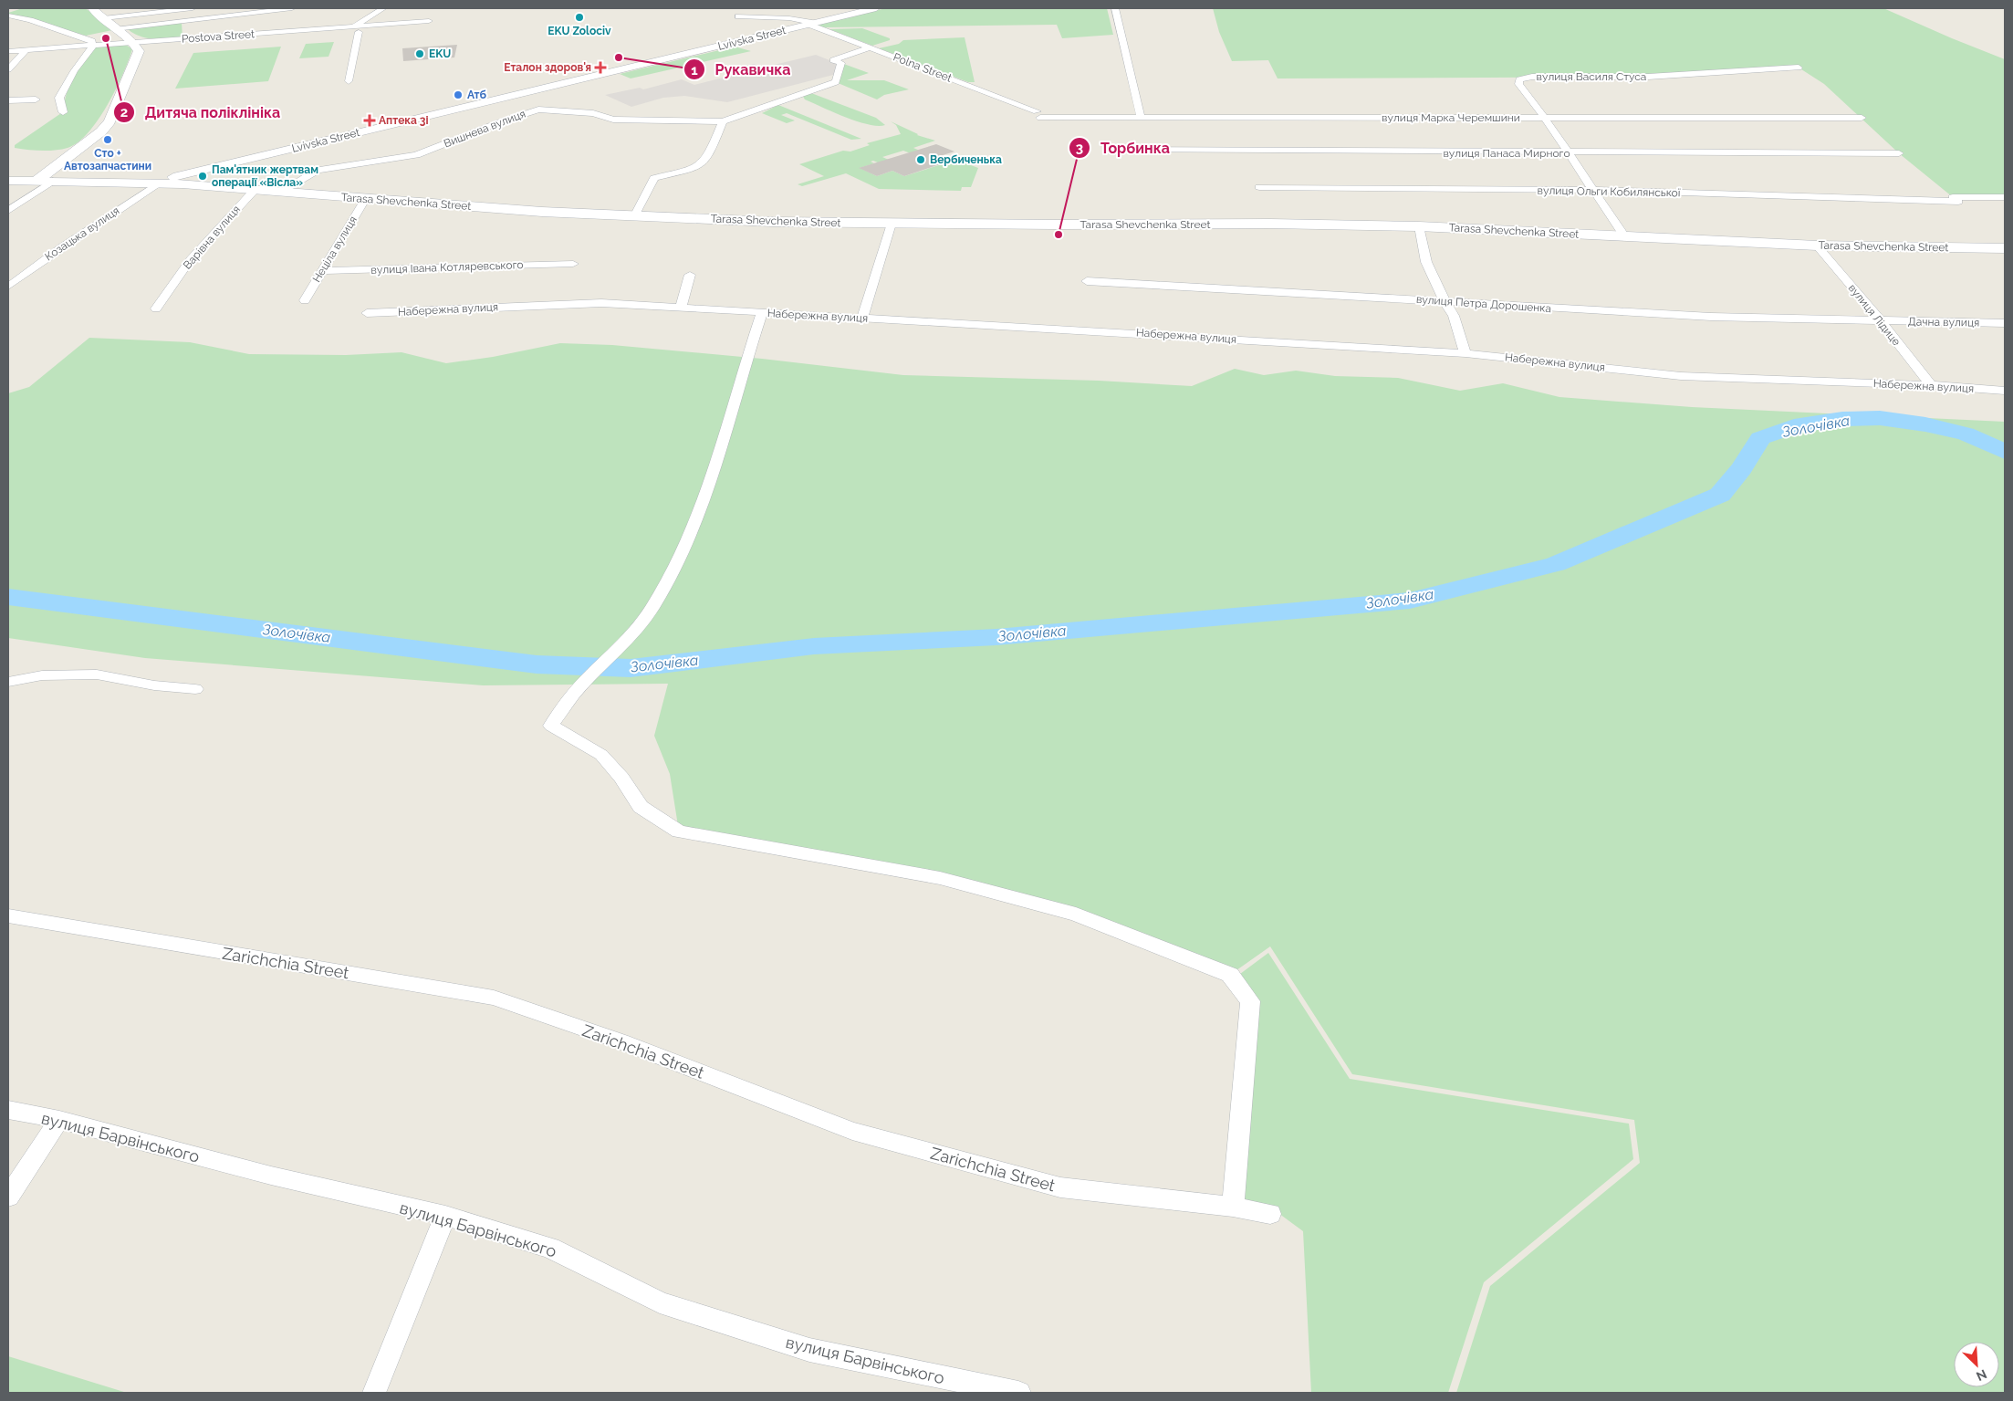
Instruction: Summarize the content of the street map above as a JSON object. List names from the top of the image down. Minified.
{"streets":{"main road":["Lvivska Street","Tarasa Shevchenka Street"],"street":["Postova Street","Polna Street","вулиця Василя Стуса","вулиця Марка Черемшини","Вишнева вулиця","вулиця Панаса Мирного","вулиця Ольги Кобилянської","Козацька вулиця","Варівна вулиця","Неціла вулиця","вулиця Івана Котляревського","вулиця Петра Дорошенка","Набережна вулиця","вулиця Лідице","Дачна вулиця","Zarichchia Street","вулиця Барвінського"]},"crossings":[["Lvivska Street","Polna Street"],["Lvivska Street","Tarasa Shevchenka Street"],["Lvivska Street","Козацька вулиця"],["Polna Street","вулиця Марка Черемшини"],["вулиця Василя Стуса","вулиця Марка Черемшини"],["вулиця Василя Стуса","вулиця Панаса Мирного"],["вулиця Василя Стуса","вулиця Ольги Кобилянської"],["вулиця Василя Стуса","Tarasa Shevchenka Street"],["Вишнева вулиця","Tarasa Shevchenka Street"],["Tarasa Shevchenka Street","Козацька вулиця"],["Tarasa Shevchenka Street","Варівна вулиця"],["Tarasa Shevchenka Street","Неціла вулиця"],["Tarasa Shevchenka Street","вулиця Лідице"],["Неціла вулиця","вулиця Івана Котляревського"],["вулиця Петра Дорошенка","вулиця Лідице"],["вулиця Петра Дорошенка","Дачна вулиця"],["Набережна вулиця","вулиця Лідице"],["вулиця Лідице","Дачна вулиця"]],"water":["Золочівка"],"places":{"other":["EKU Zolociv","Дитяча поліклініка","EKU","Рукавичка","Атб","Сто + Автозапчастини","Вербиченька","Пам'ятник жертвам операції «Вісла»","Торбинка"],"health":["Еталон здоров'я","Аптека 3і"]},"north":"bottom right"}
